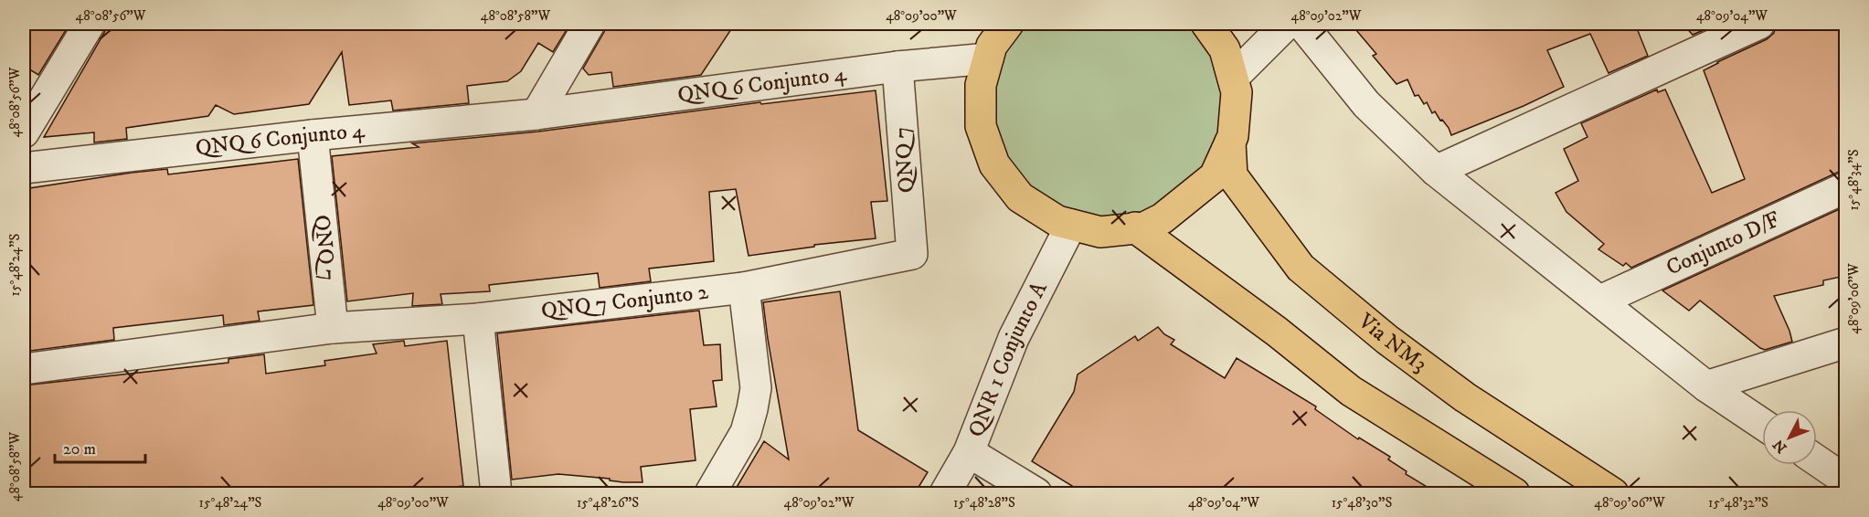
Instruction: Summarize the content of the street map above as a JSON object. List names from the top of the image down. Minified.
{"streets":{"main road":["Via NM3"],"street":["QNQ 6 Conjunto 4","QNQ 7","Conjunto D/F","QNQ 7 Conjunto 2","QNR 1 Conjunto A"]},"crossings":[["QNQ 6 Conjunto 4","QNQ 7"],["QNQ 7","QNQ 7 Conjunto 2"]],"scale_bar":"20 m","north":"bottom left","coordinates":["48°08'56\"W","48°08'58\"W","48°09'00\"W","48°09'02\"W","48°09'04\"W","15°48'34\"S","15°48'24\"S","48°09'06\"W","15°48'26\"S","15°48'28\"S","15°48'30\"S","15°48'32\"S"]}
